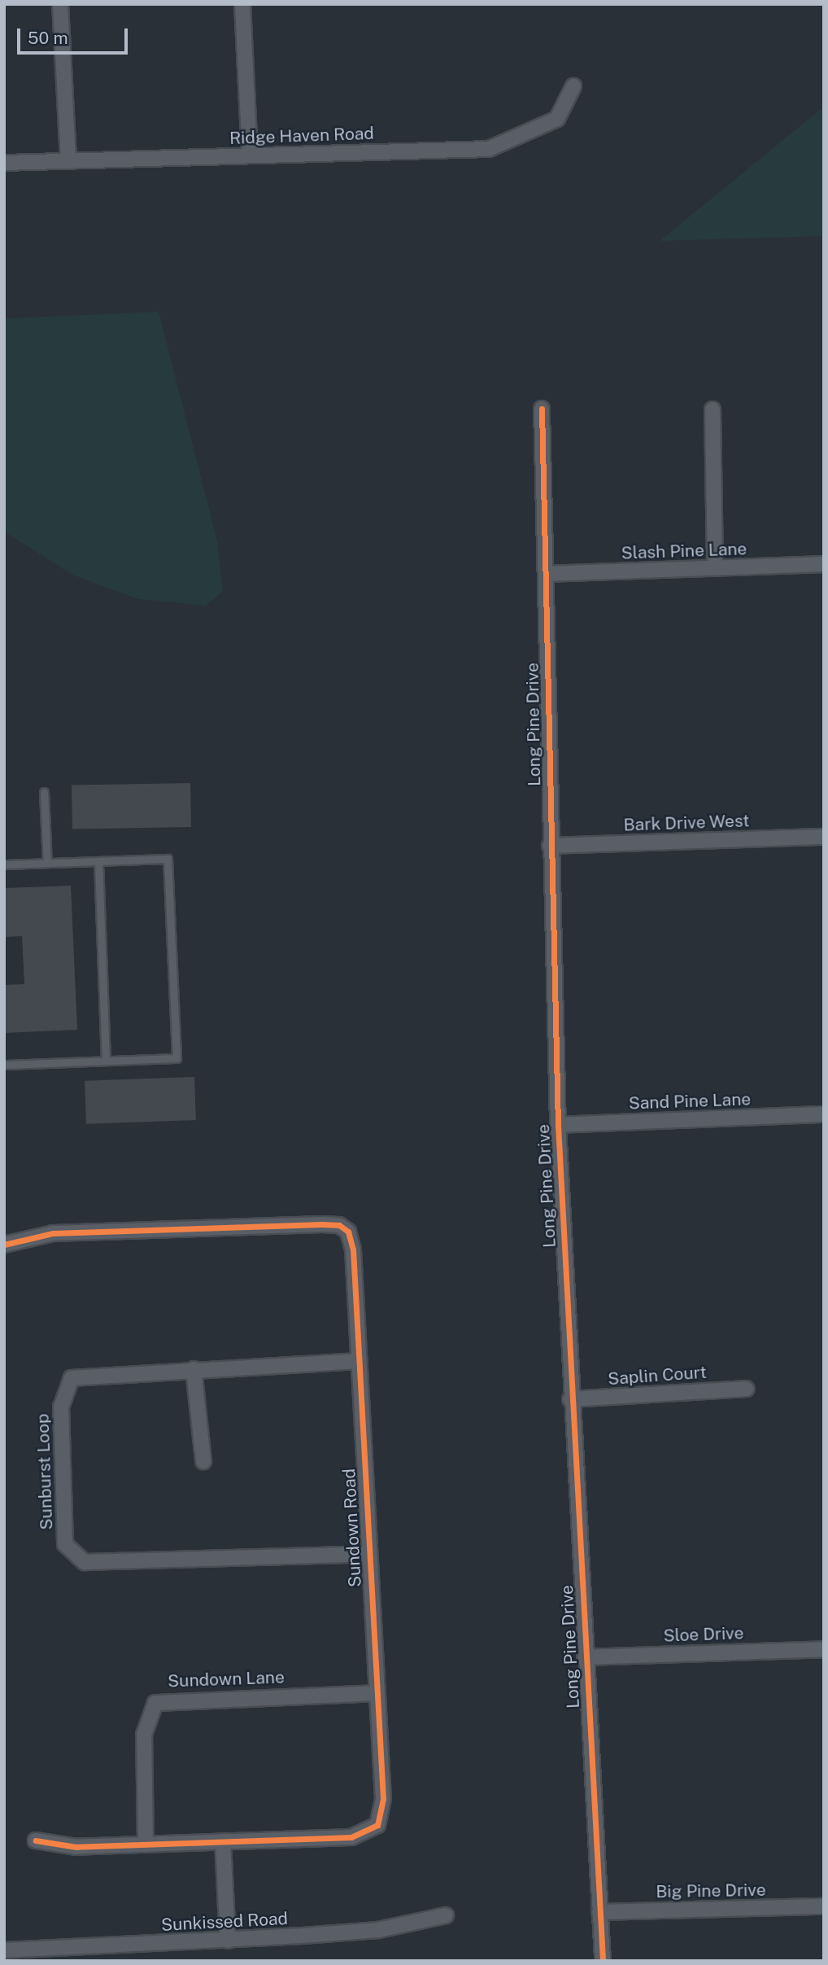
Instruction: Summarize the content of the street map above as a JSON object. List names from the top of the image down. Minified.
{"streets":{"street":["Ridge Haven Road","Slash Pine Lane","Long Pine Drive","Bark Drive West","Sand Pine Lane","Saplin Court","Sunburst Loop","Sundown Road","Sloe Drive","Sundown Lane","Big Pine Drive","Sunkissed Road"]},"crossings":[["Slash Pine Lane","Long Pine Drive"],["Long Pine Drive","Bark Drive West"],["Long Pine Drive","Sand Pine Lane"],["Long Pine Drive","Saplin Court"],["Long Pine Drive","Sloe Drive"],["Long Pine Drive","Big Pine Drive"],["Sunburst Loop","Sundown Road"],["Sundown Road","Sundown Lane"]],"scale_bar":"50 m"}
